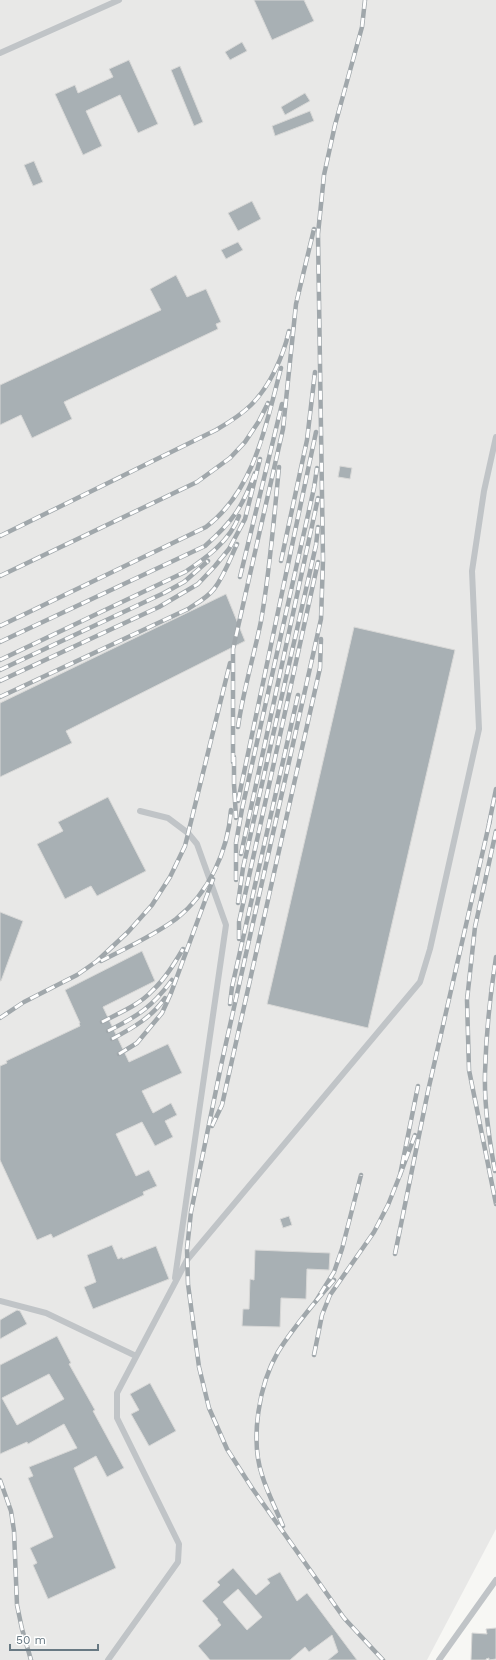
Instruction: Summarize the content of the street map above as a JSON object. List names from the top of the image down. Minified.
{"scale_bar":"50 m"}
